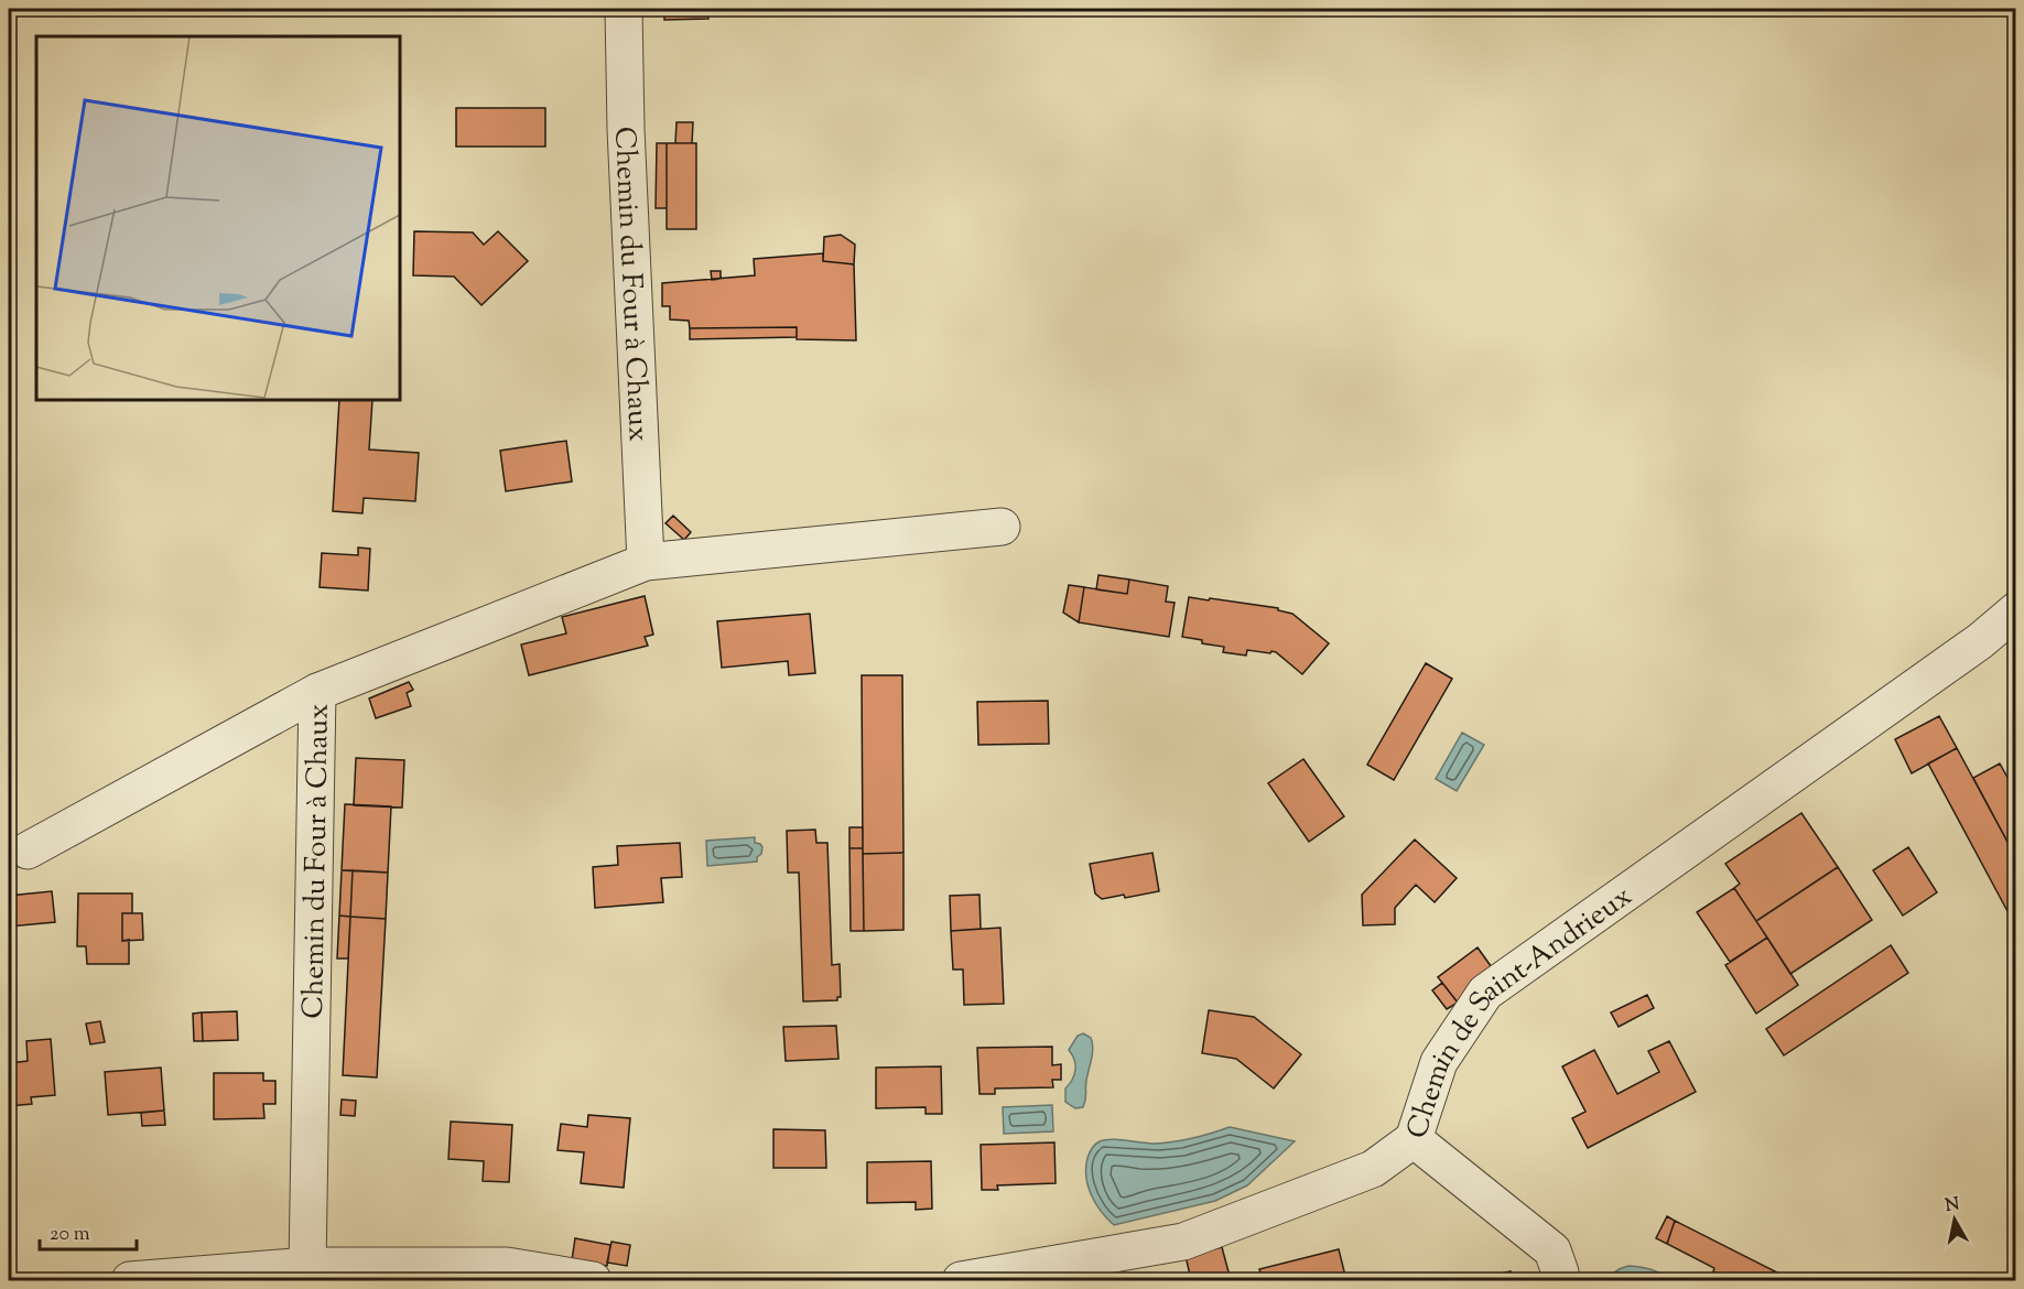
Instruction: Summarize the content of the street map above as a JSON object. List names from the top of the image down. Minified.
{"streets":{"street":["Chemin du Four à Chaux","Chemin de Saint-Andrieux"]},"scale_bar":"20 m","north":"top"}
